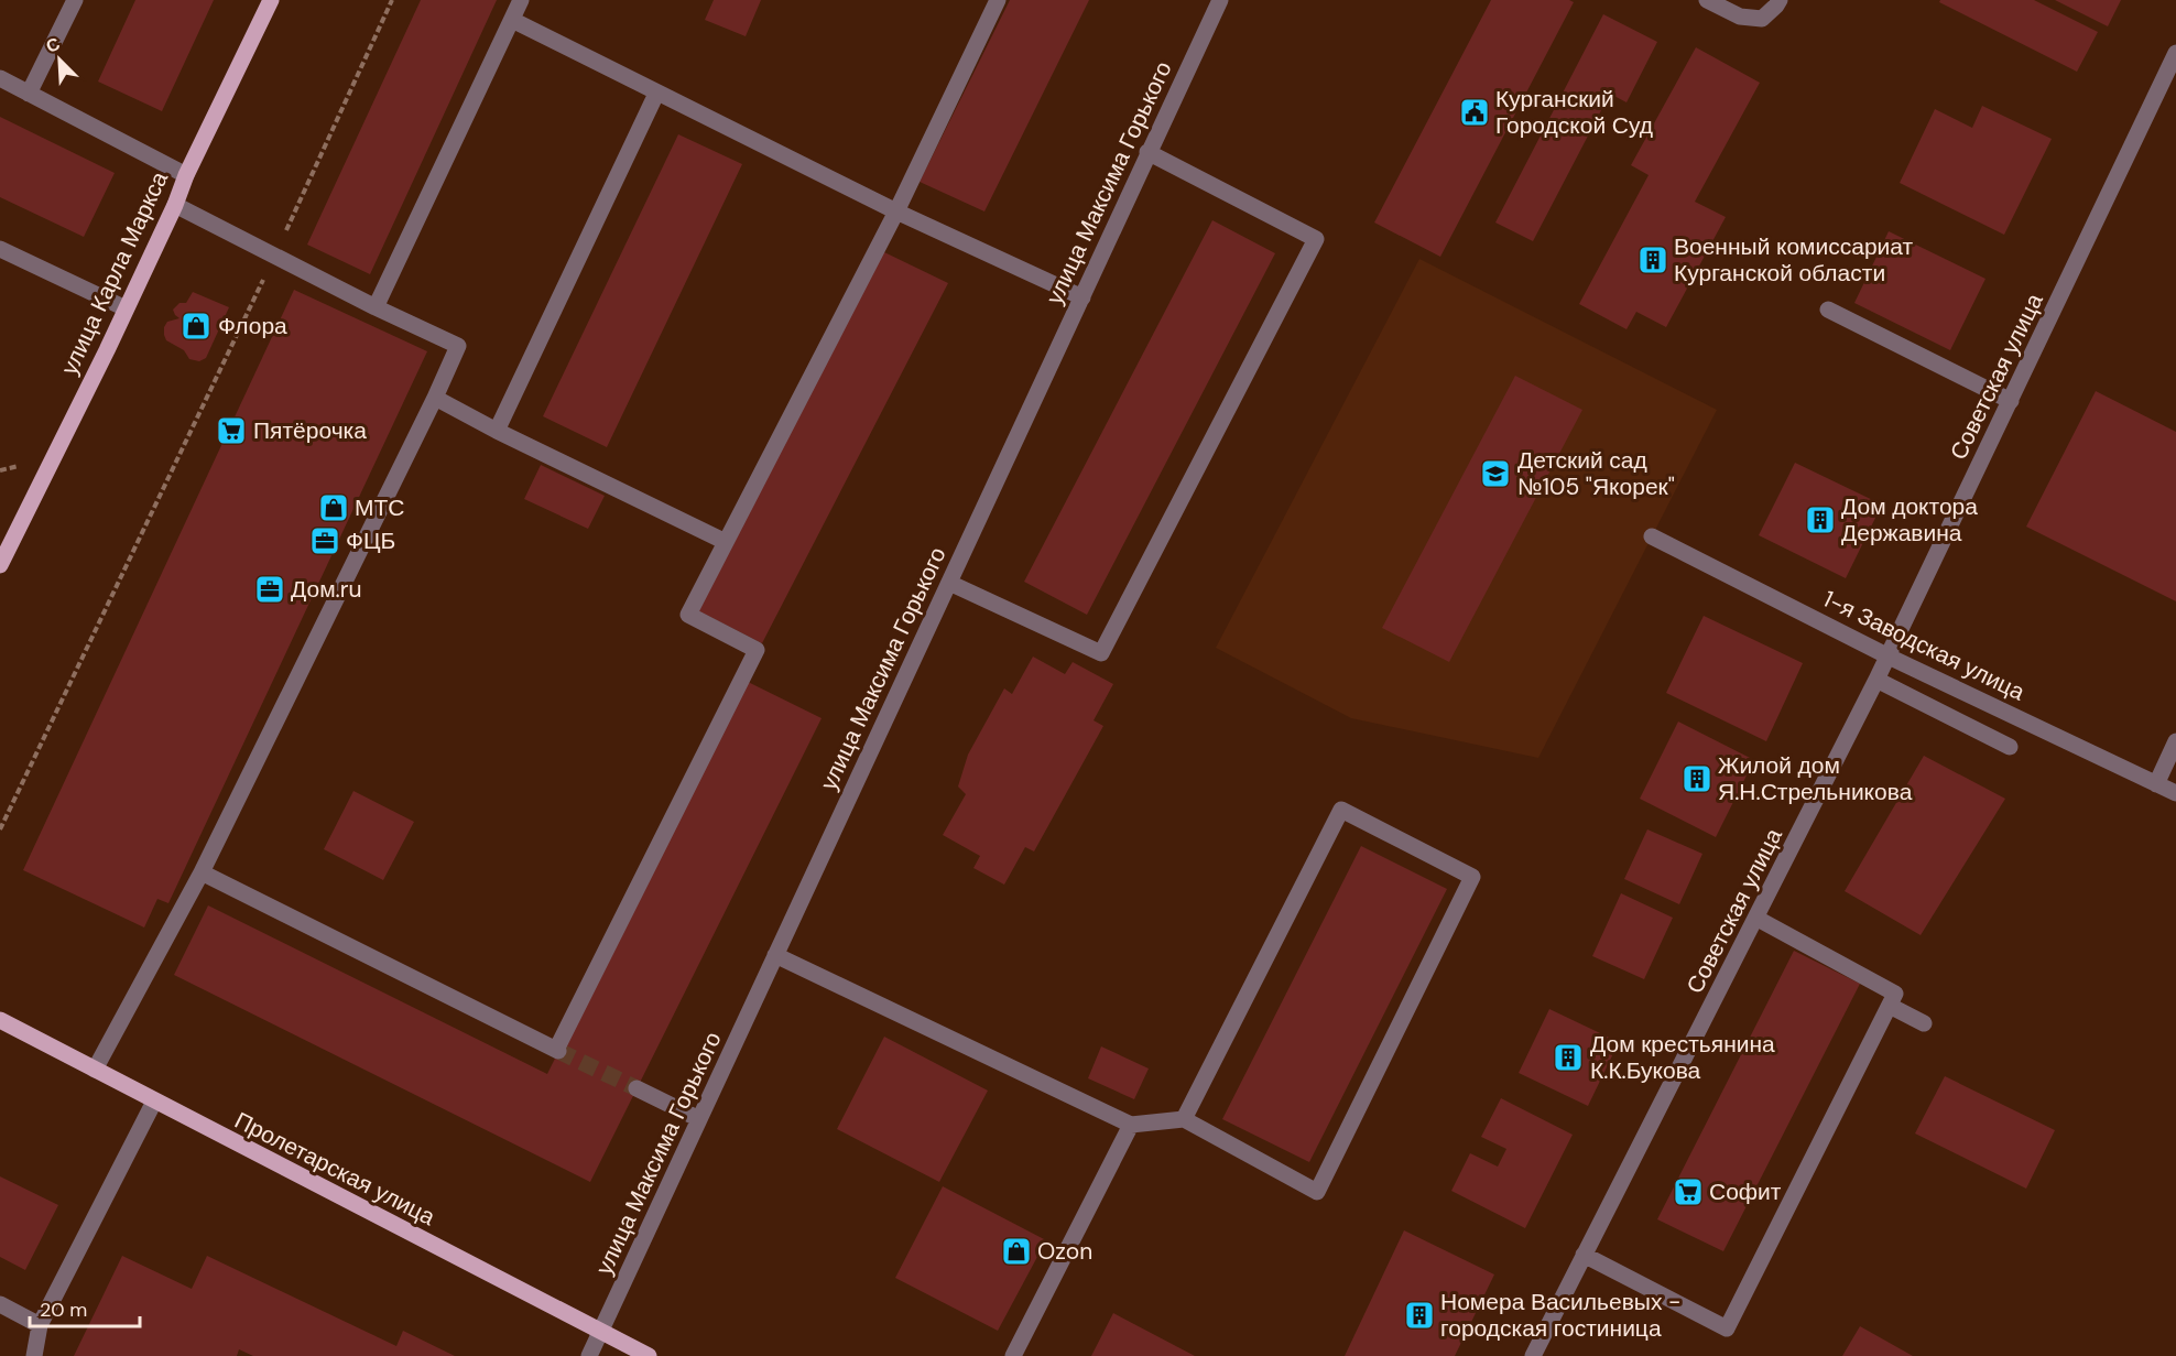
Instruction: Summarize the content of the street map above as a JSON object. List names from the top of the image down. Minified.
{"streets":{"main road":["улица Карла Маркса","Пролетарская улица"],"street":["улица Максима Горького","Советская улица","1-я Заводская улица"]},"crossings":[["улица Максима Горького","Пролетарская улица"],["Советская улица","1-я Заводская улица"]],"places":{"public building":["Курганский Городской Суд"],"building":["Военный комиссариат Курганской области","Дом доктора Державина","Жилой дом Я.Н.Стрельникова","Дом крестьянина К.К.Букова","Номера Васильевых - городская гостиница"],"shop":["Флора","МТС","Ozon"],"supermarket":["Пятёрочка","Софит"],"school or university":["Детский сад №105 \"Якорек\""],"office":["ФЦБ","Дом.ru"]},"scale_bar":"20 m","north":"top left"}
